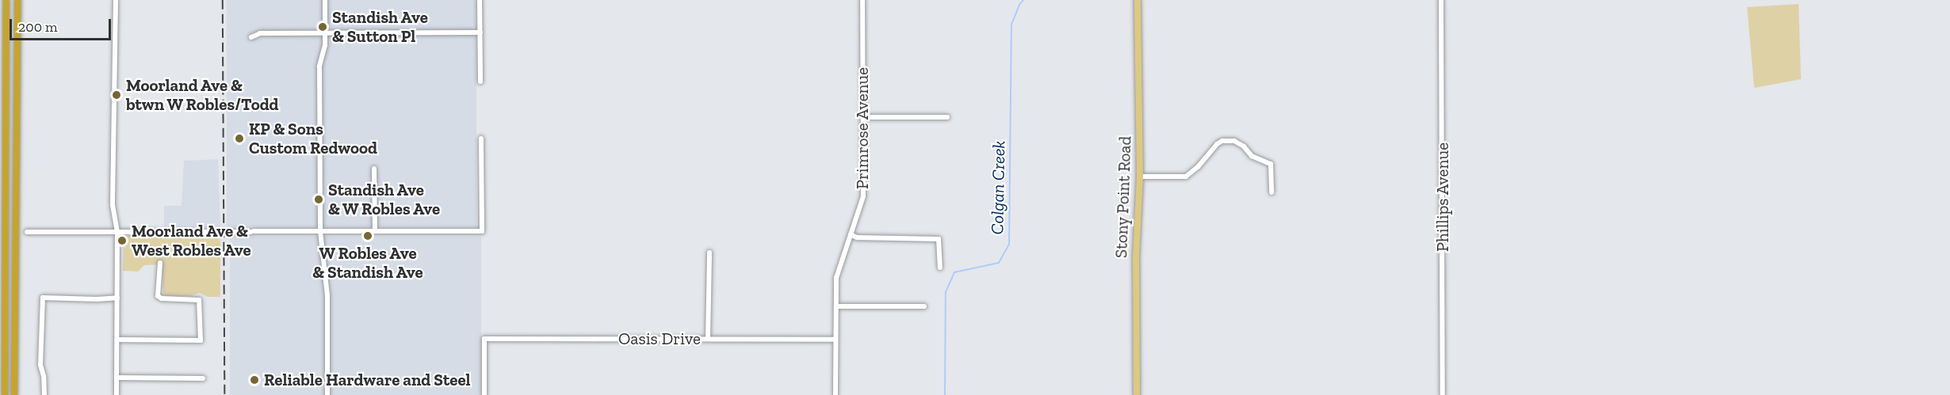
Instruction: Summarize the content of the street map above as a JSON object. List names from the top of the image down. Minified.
{"streets":{"main road":["Stony Point Road"],"street":["Primrose Avenue","Phillips Avenue","Oasis Drive"]},"crossings":[["Primrose Avenue","Oasis Drive"]],"water":["Colgan Creek"],"places":["Standish Ave & Sutton Pl","Moorland Ave & btwn W Robles/Todd","KP & Sons Custom Redwood","Standish Ave & W Robles Ave","W Robles Ave & Standish Ave","Moorland Ave & West Robles Ave","Reliable Hardware and Steel"],"scale_bar":"200 m"}
